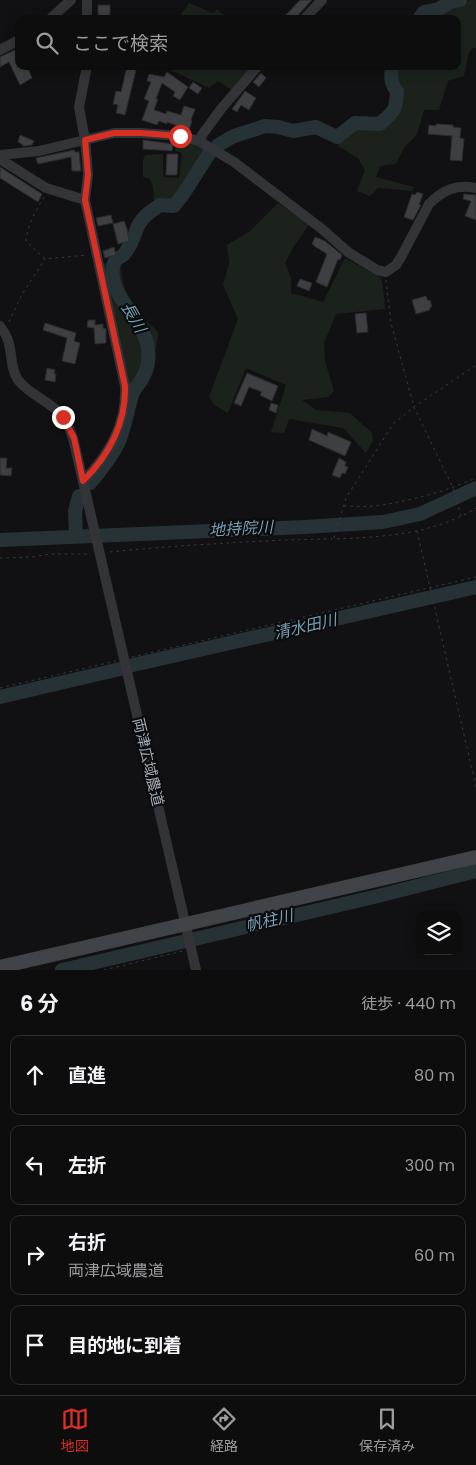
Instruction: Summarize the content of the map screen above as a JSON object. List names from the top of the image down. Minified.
{"streets":{"street":["両津広域農道"]},"water":["長川","地持院川","清水田川","帆柱川"],"page":{"search":"ここで検索","heading":["6 分","徒歩 · 440 m"],"list":[["直進","80 m"],["左折","300 m"],["右折","両津広域農道","60 m"],"目的地に到着"],"nav":["地図","経路","保存済み"]}}
